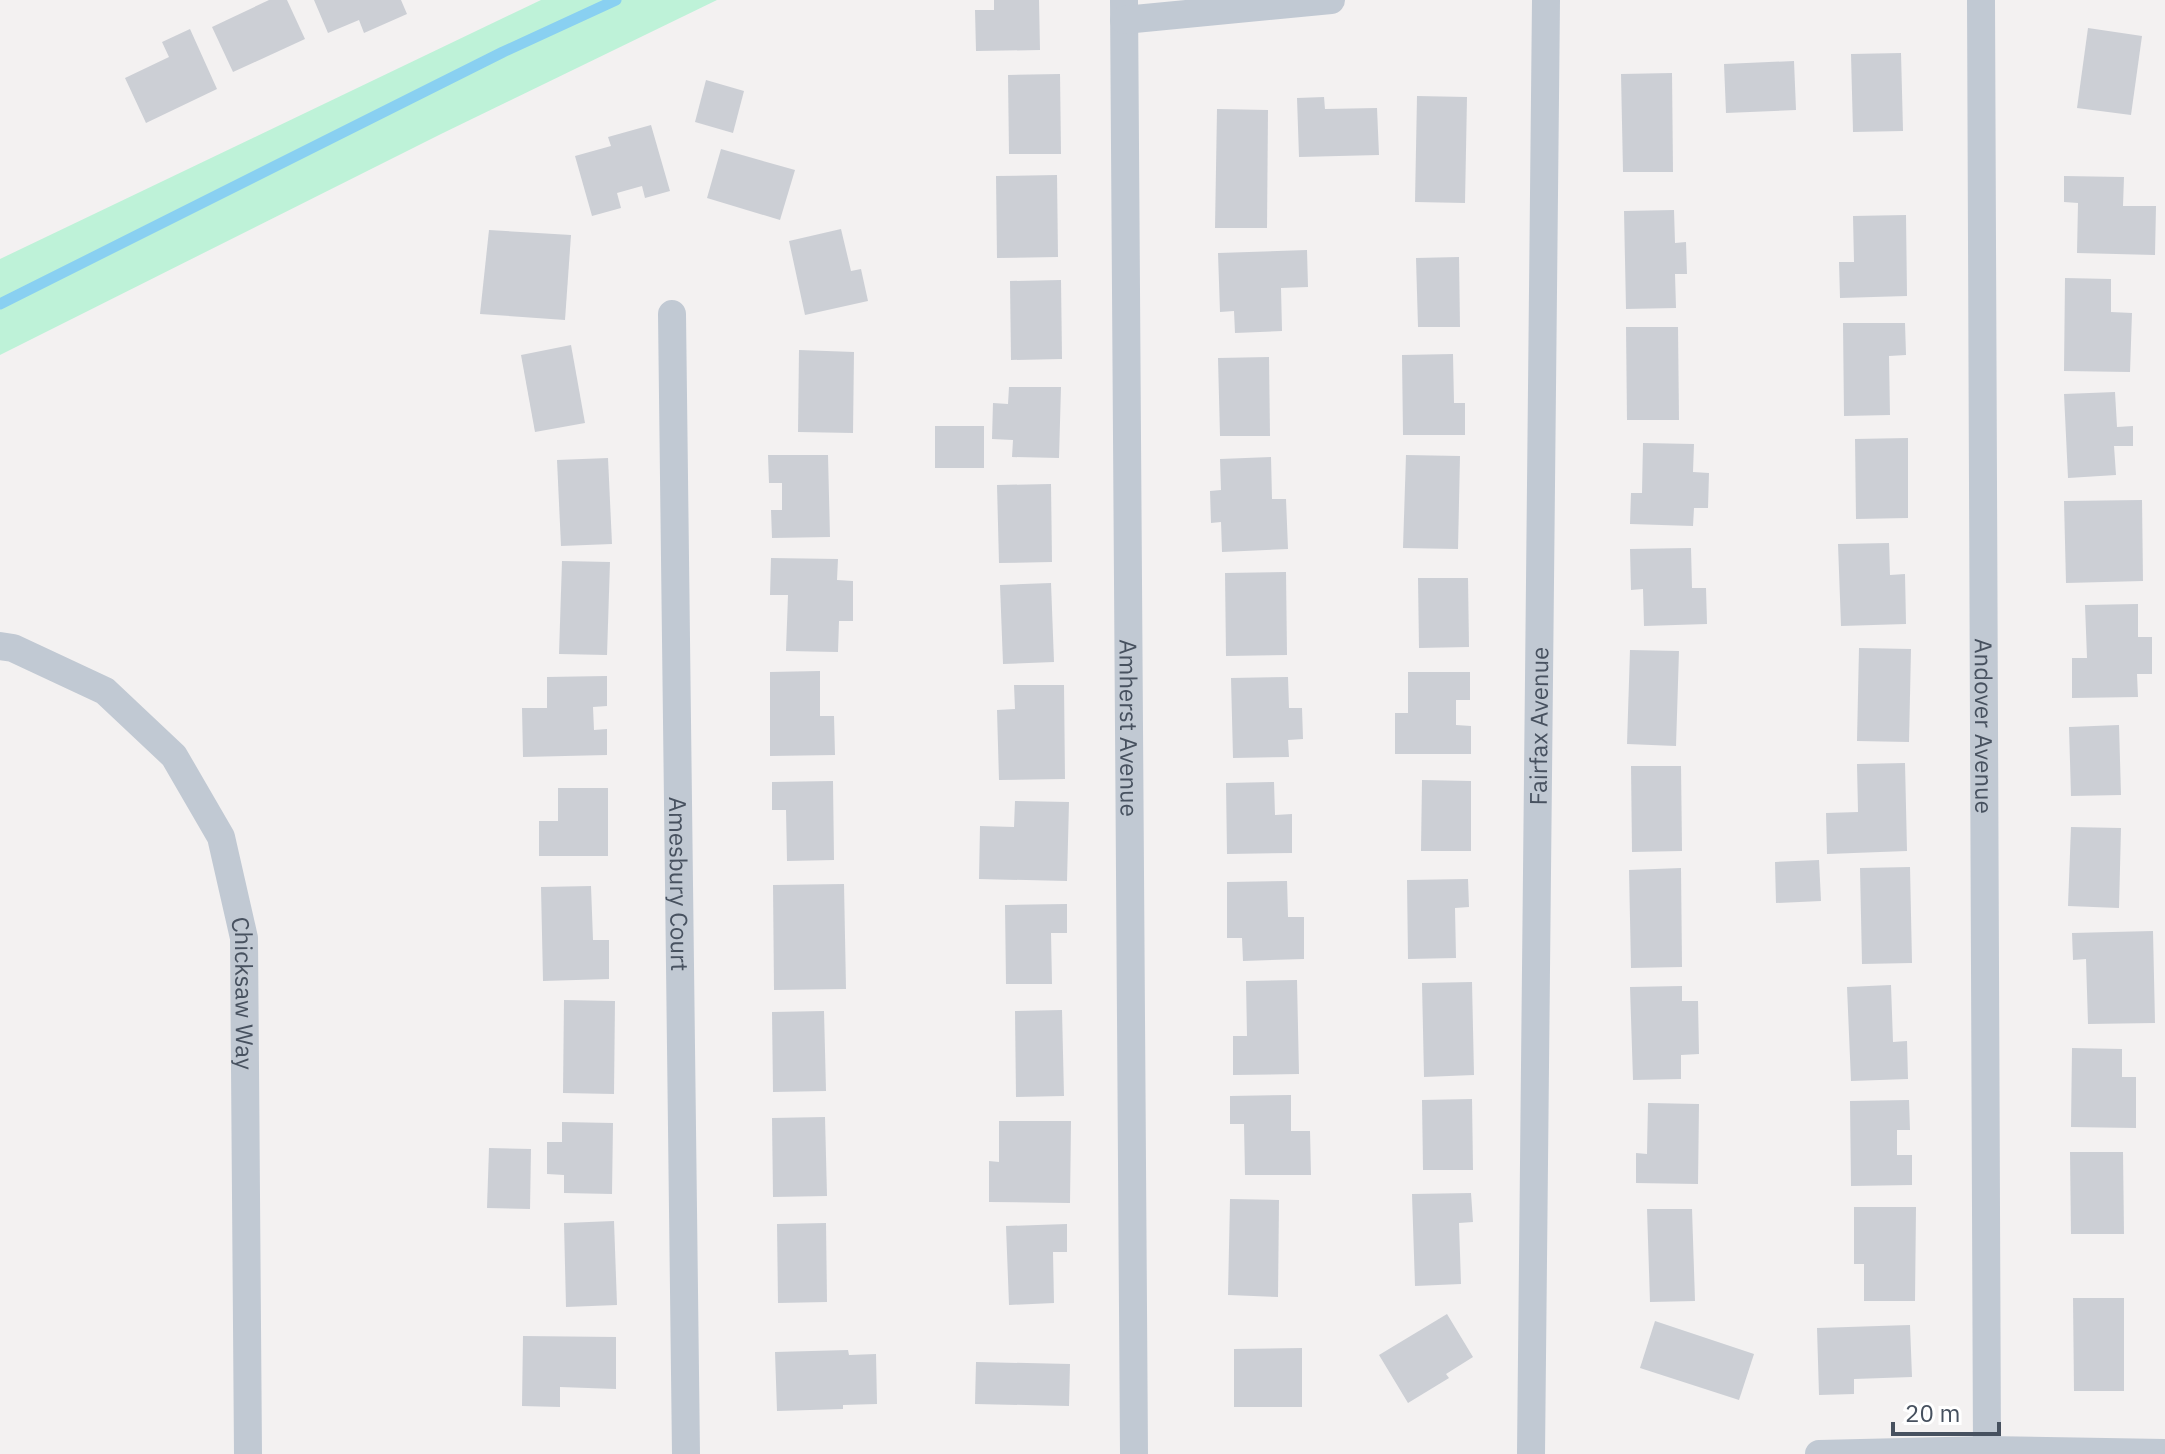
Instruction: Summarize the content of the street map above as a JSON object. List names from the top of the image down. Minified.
{"streets":{"street":["Andover Avenue","Amherst Avenue","Fairfax Avenue","Amesbury Court","Chicksaw Way"]},"scale_bar":"20 m"}
